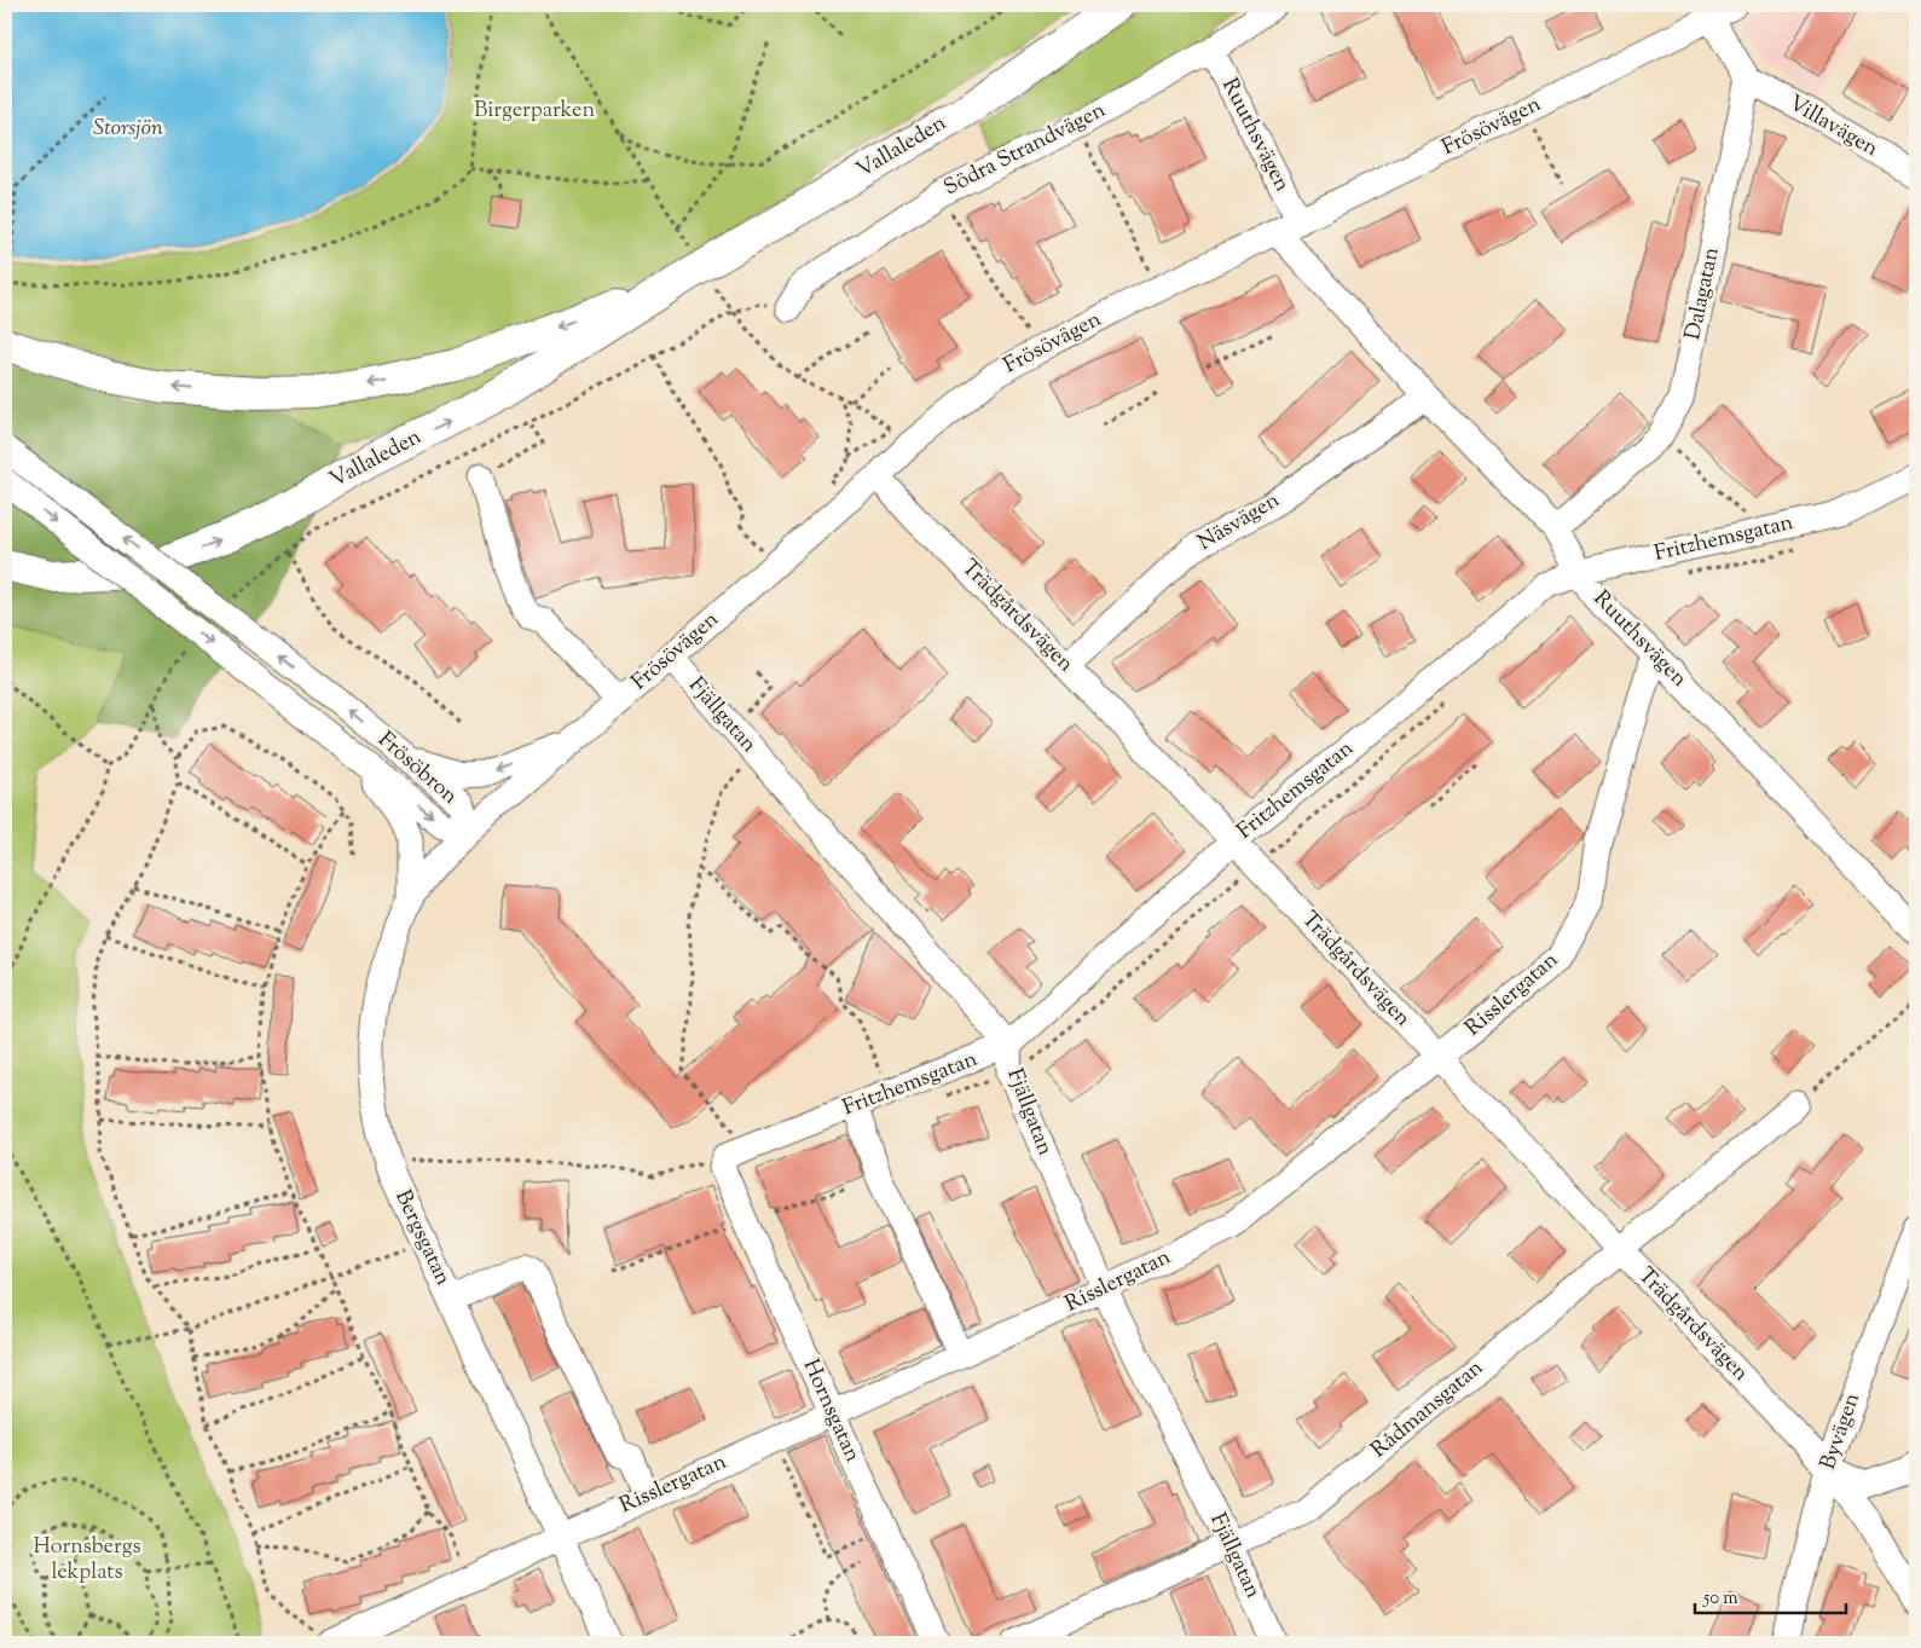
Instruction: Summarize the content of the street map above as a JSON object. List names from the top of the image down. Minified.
{"streets":{"main road":["Vallaleden"],"street":["Frösövägen","Villavägen","Ruuthsvägen","Södra Strandvägen","Dalagatan","Näsvägen","Fritzhemsgatan","Trädgårdsvägen","Fjällgatan","Frösöbron","Risslergatan","Bergsgatan","Rådmansgatan","Hornsgatan","Byvägen"]},"crossings":[["Frösövägen","Ruuthsvägen"],["Frösövägen","Trädgårdsvägen"],["Frösövägen","Fjällgatan"],["Frösövägen","Frösöbron"],["Frösövägen","Bergsgatan"],["Villavägen","Dalagatan"],["Ruuthsvägen","Södra Strandvägen"],["Ruuthsvägen","Dalagatan"],["Ruuthsvägen","Näsvägen"],["Ruuthsvägen","Fritzhemsgatan"],["Ruuthsvägen","Risslergatan"],["Näsvägen","Trädgårdsvägen"],["Fritzhemsgatan","Trädgårdsvägen"],["Fritzhemsgatan","Fjällgatan"],["Fritzhemsgatan","Hornsgatan"],["Trädgårdsvägen","Risslergatan"],["Trädgårdsvägen","Rådmansgatan"],["Trädgårdsvägen","Byvägen"],["Fjällgatan","Risslergatan"],["Fjällgatan","Rådmansgatan"],["Frösöbron","Bergsgatan"],["Risslergatan","Bergsgatan"],["Risslergatan","Hornsgatan"]],"water":["Storsjön"],"parks":["Birgerparken","Hornsbergs lekplats"],"scale_bar":"50 m"}
